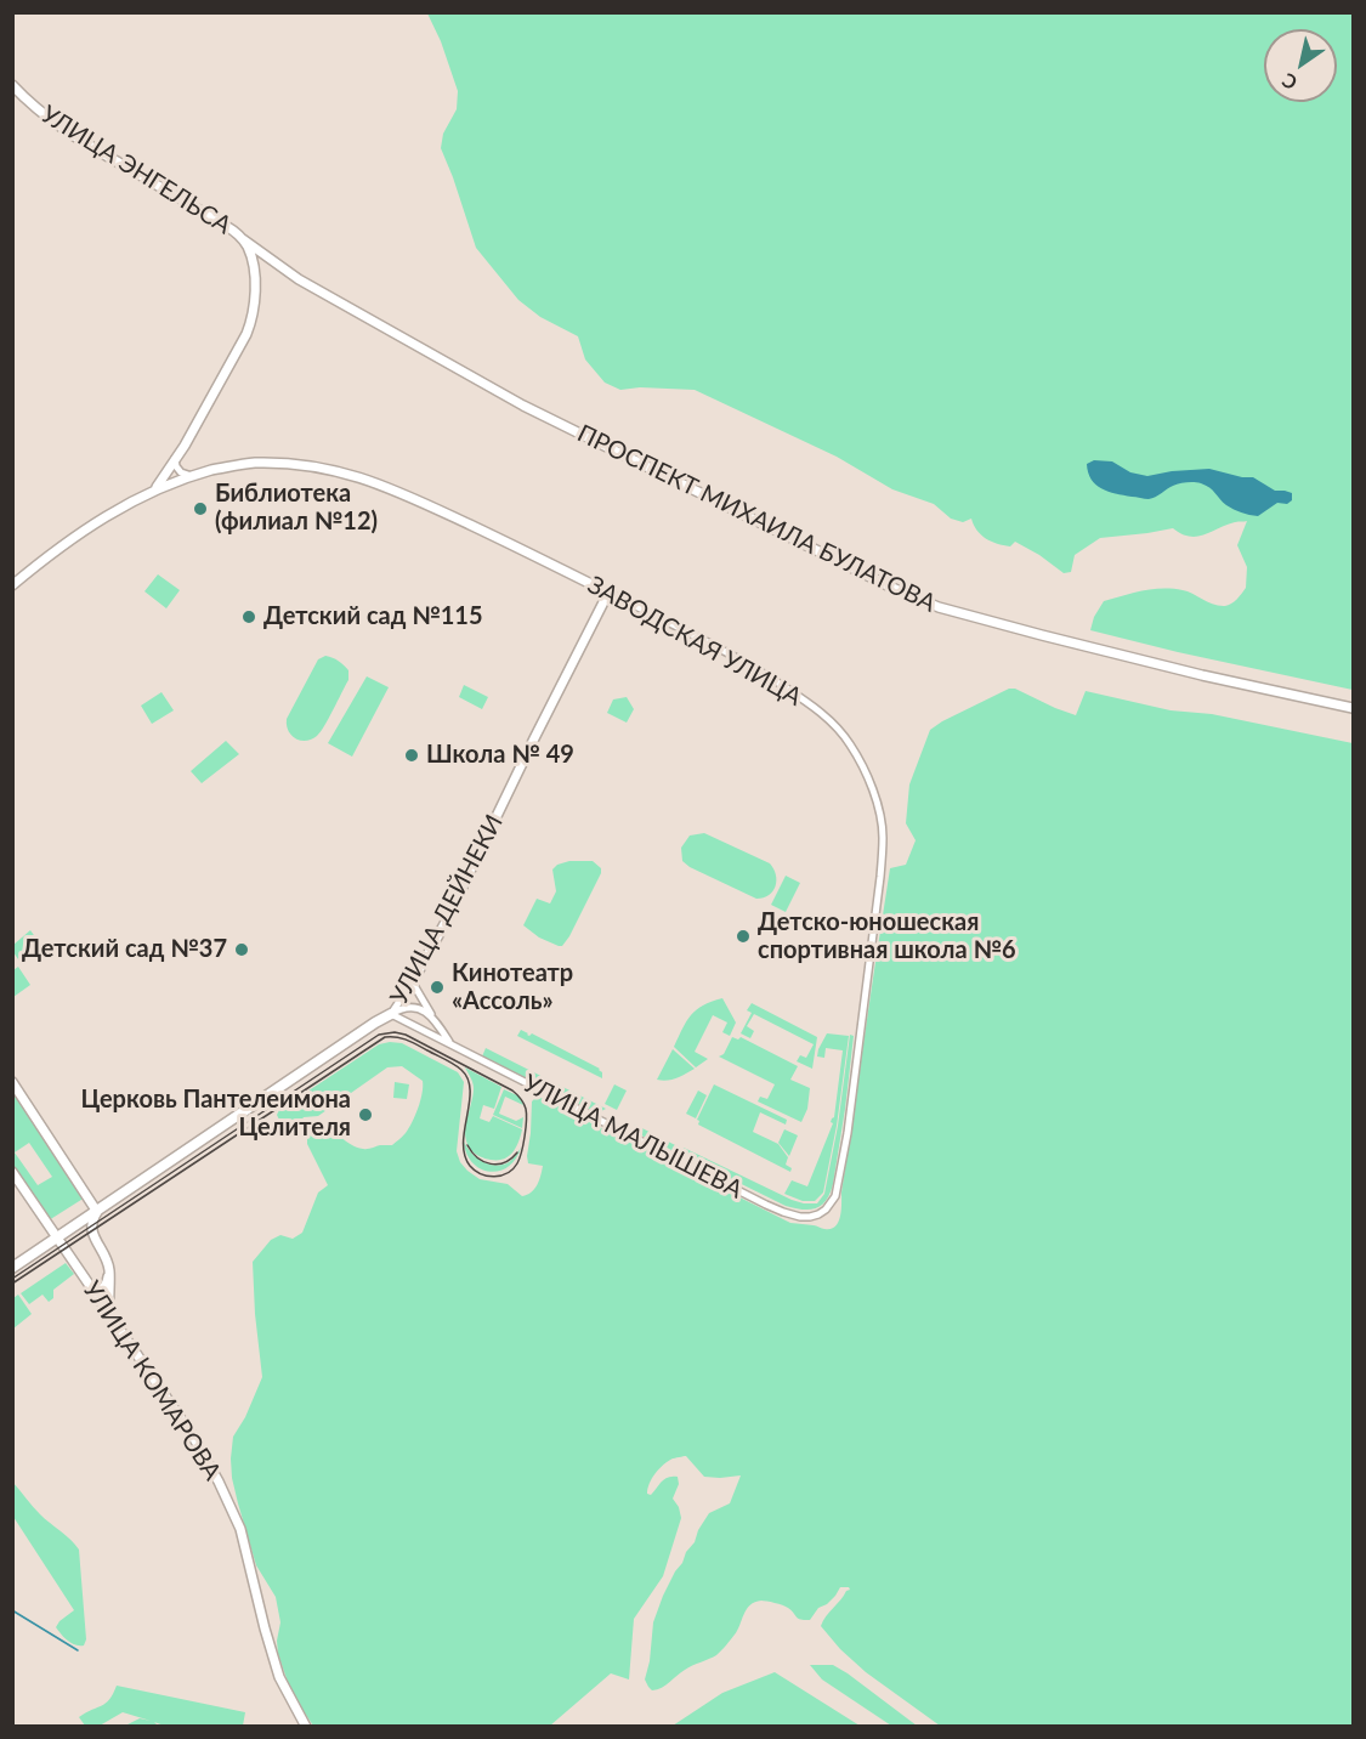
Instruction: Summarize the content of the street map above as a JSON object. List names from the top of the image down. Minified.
{"streets":{"main road":["УЛИЦА ДЕЙНЕКИ"],"street":["УЛИЦА ЭНГЕЛЬСА","ПРОСПЕКТ МИХАИЛА БУЛАТОВА","ЗАВОДСКАЯ УЛИЦА","УЛИЦА МАЛЫШЕВА","УЛИЦА КОМАРОВА"]},"crossings":[["УЛИЦА ЭНГЕЛЬСА","ПРОСПЕКТ МИХАИЛА БУЛАТОВА"],["УЛИЦА ЭНГЕЛЬСА","ЗАВОДСКАЯ УЛИЦА"],["ЗАВОДСКАЯ УЛИЦА","УЛИЦА ДЕЙНЕКИ"],["ЗАВОДСКАЯ УЛИЦА","УЛИЦА МАЛЫШЕВА"],["УЛИЦА ДЕЙНЕКИ","УЛИЦА МАЛЫШЕВА"],["УЛИЦА ДЕЙНЕКИ","УЛИЦА КОМАРОВА"]],"places":["Библиотека (филиал №12)","Детский сад №115","Школа № 49","Детско-юношеская спортивная школа №6","Детский сад №37","Кинотеатр «Ассоль»","Церковь Пантелеимона Целителя"],"north":"bottom left"}
